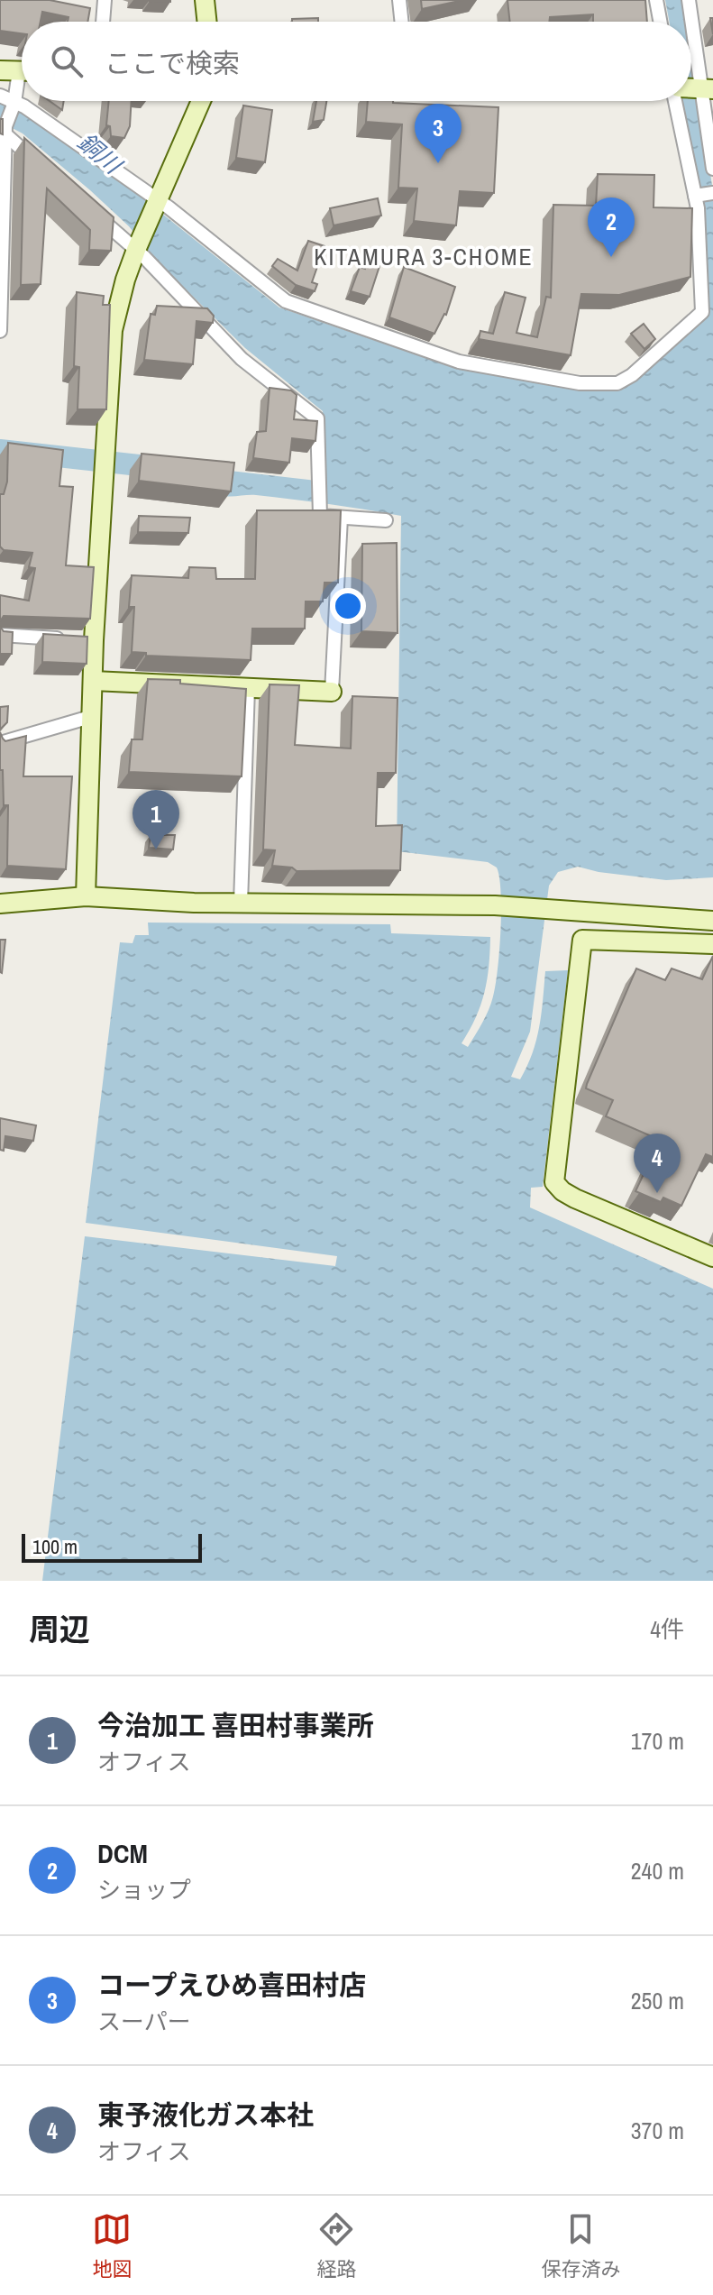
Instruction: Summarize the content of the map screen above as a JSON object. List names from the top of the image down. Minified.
{"districts":["KITAMURA 3-CHOME"],"water":["銅川"],"scale_bar":"100 m","page":{"search":"ここで検索","pins":["3","2","1","4"],"scale":"100 m","heading":["周辺","4件"],"list":[{"mark":"1","name":"今治加工 喜田村事業所","note":"オフィス","value":"170 m"},{"mark":"2","name":"DCM","note":"ショップ","value":"240 m"},{"mark":"3","name":"コープえひめ喜田村店","note":"スーパー","value":"250 m"},{"mark":"4","name":"東予液化ガス本社","note":"オフィス","value":"370 m"}],"nav":["地図","経路","保存済み"]}}
